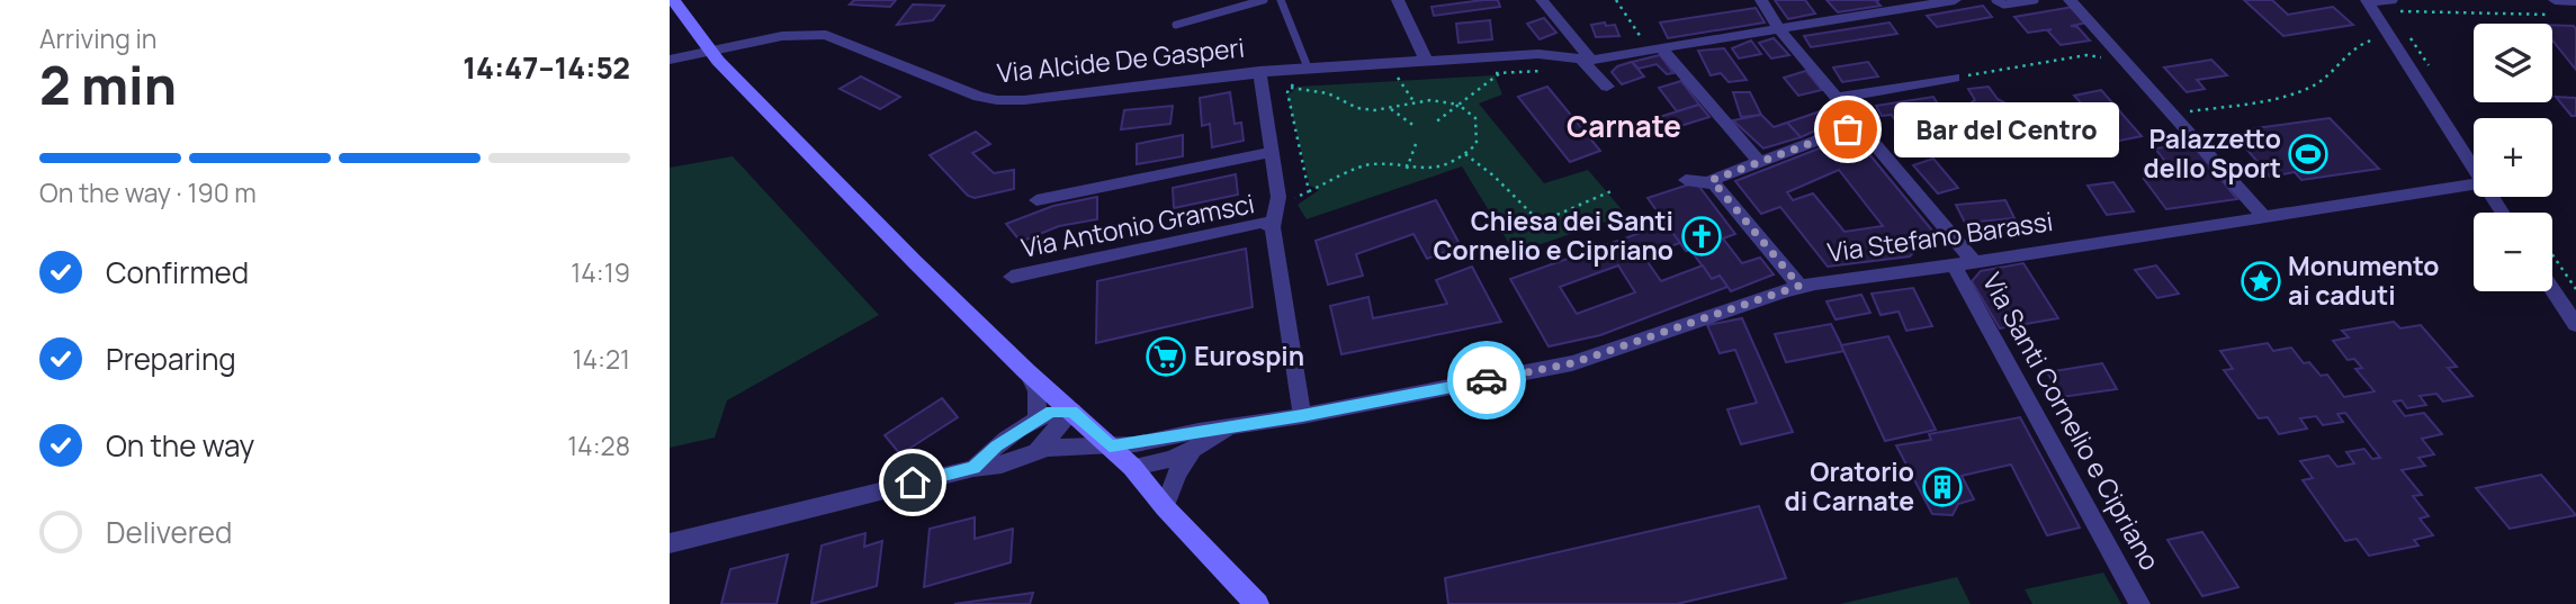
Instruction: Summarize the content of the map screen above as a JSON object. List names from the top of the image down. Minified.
{"streets":{"street":["Via Alcide De Gasperi","Via Antonio Gramsci","Via Stefano Barassi","Via Santi Cornelio e Cipriano"]},"crossings":[["Via Alcide De Gasperi","Via Antonio Gramsci"],["Via Alcide De Gasperi","Via Santi Cornelio e Cipriano"],["Via Antonio Gramsci","Via Stefano Barassi"],["Via Stefano Barassi","Via Santi Cornelio e Cipriano"]],"districts":["Carnate"],"places":{"other":["Bar del Centro"],"sports":["Palazzetto dello Sport"],"church":["Chiesa dei Santi Cornelio e Cipriano"],"place":["Monumento ai caduti"],"supermarket":["Eurospin"],"building":["Oratorio di Carnate"]},"page":{"heading":["2 min","Arriving in","14:47–14:52"],"map_buttons":["+","−"],"bubble":"Bar del Centro","bar":"On the way · 190 m","list":[["Confirmed","14:19"],["Preparing","14:21"],["On the way","14:28"],"Delivered"]}}
